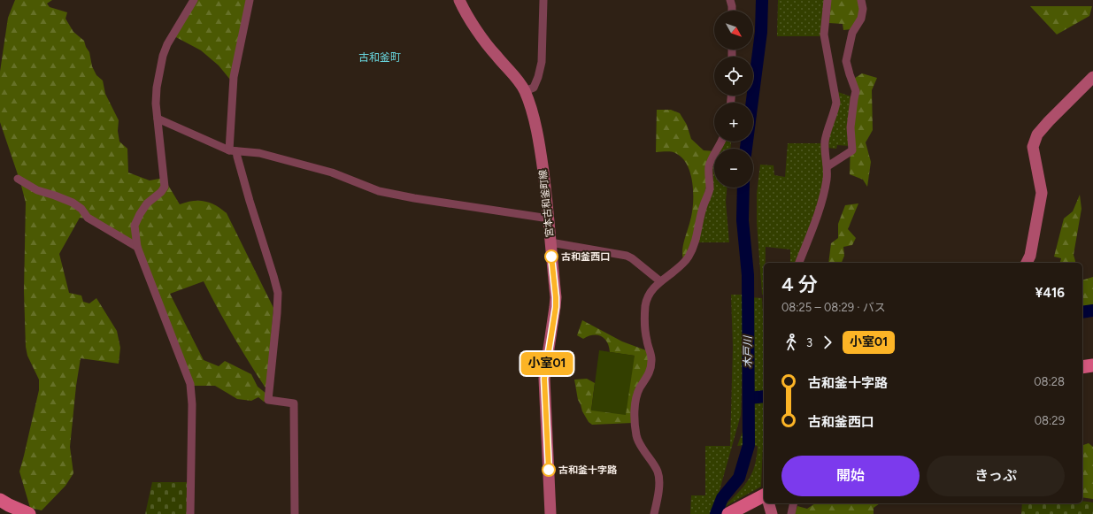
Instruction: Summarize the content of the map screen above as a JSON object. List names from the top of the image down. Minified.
{"streets":{"street":["宮本古和釜町線"]},"districts":["古和釜町"],"water":["木戸川"],"places":["古和釜西口","古和釜十字路"],"lines":["bus line 小室01"],"north":"bottom right","page":{"on_map":"小室01","map_buttons":["+","−"],"heading":["4 分","08:25 – 08:29 · バス","¥416"],"legs":["3","小室01"],"list":[{"name":"古和釜十字路","value":"08:28"},{"name":"古和釜西口","value":"08:29"}],"buttons":["開始","きっぷ"]}}
